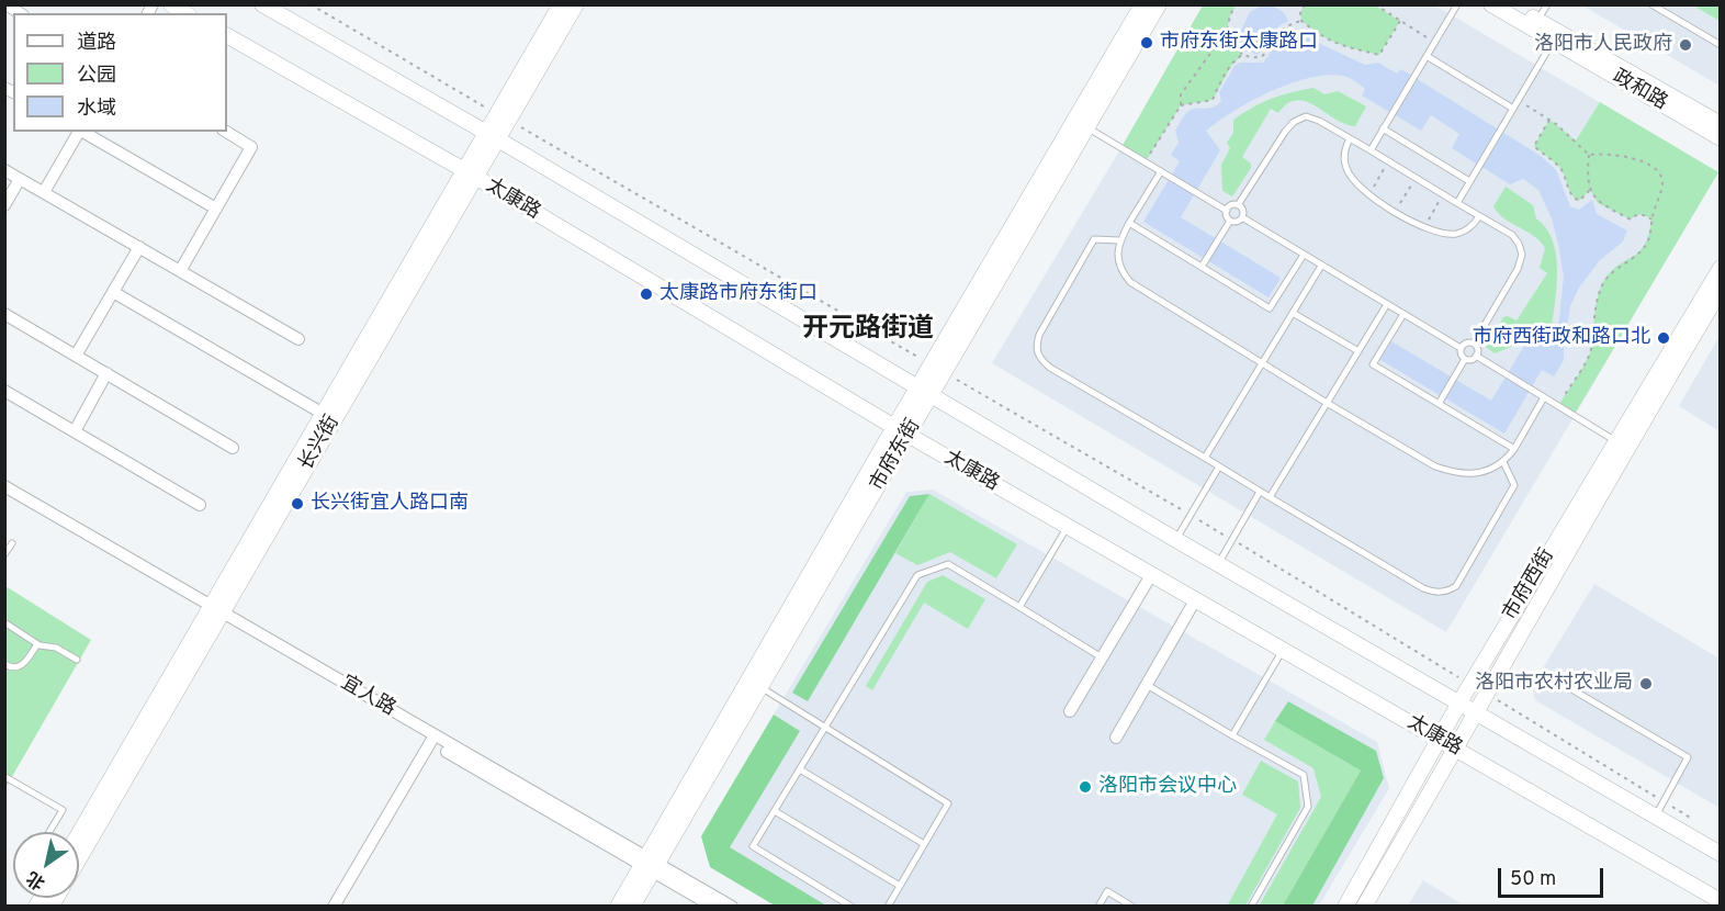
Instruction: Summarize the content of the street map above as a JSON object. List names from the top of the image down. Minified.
{"streets":{"main road":["政和路","太康路","长兴街","市府东街","市府西街"],"street":["宜人路"]},"crossings":[["太康路","长兴街"],["太康路","市府东街"],["太康路","市府西街"],["长兴街","宜人路"],["市府东街","宜人路"]],"districts":["开元路街道"],"places":["市府东街太康路口","洛阳市人民政府","太康路市府东街口","市府西街政和路口北","长兴街宜人路口南","洛阳市农村农业局","洛阳市会议中心"],"legend":["道路","公园","水域"],"scale_bar":"50 m","north":"bottom left"}
